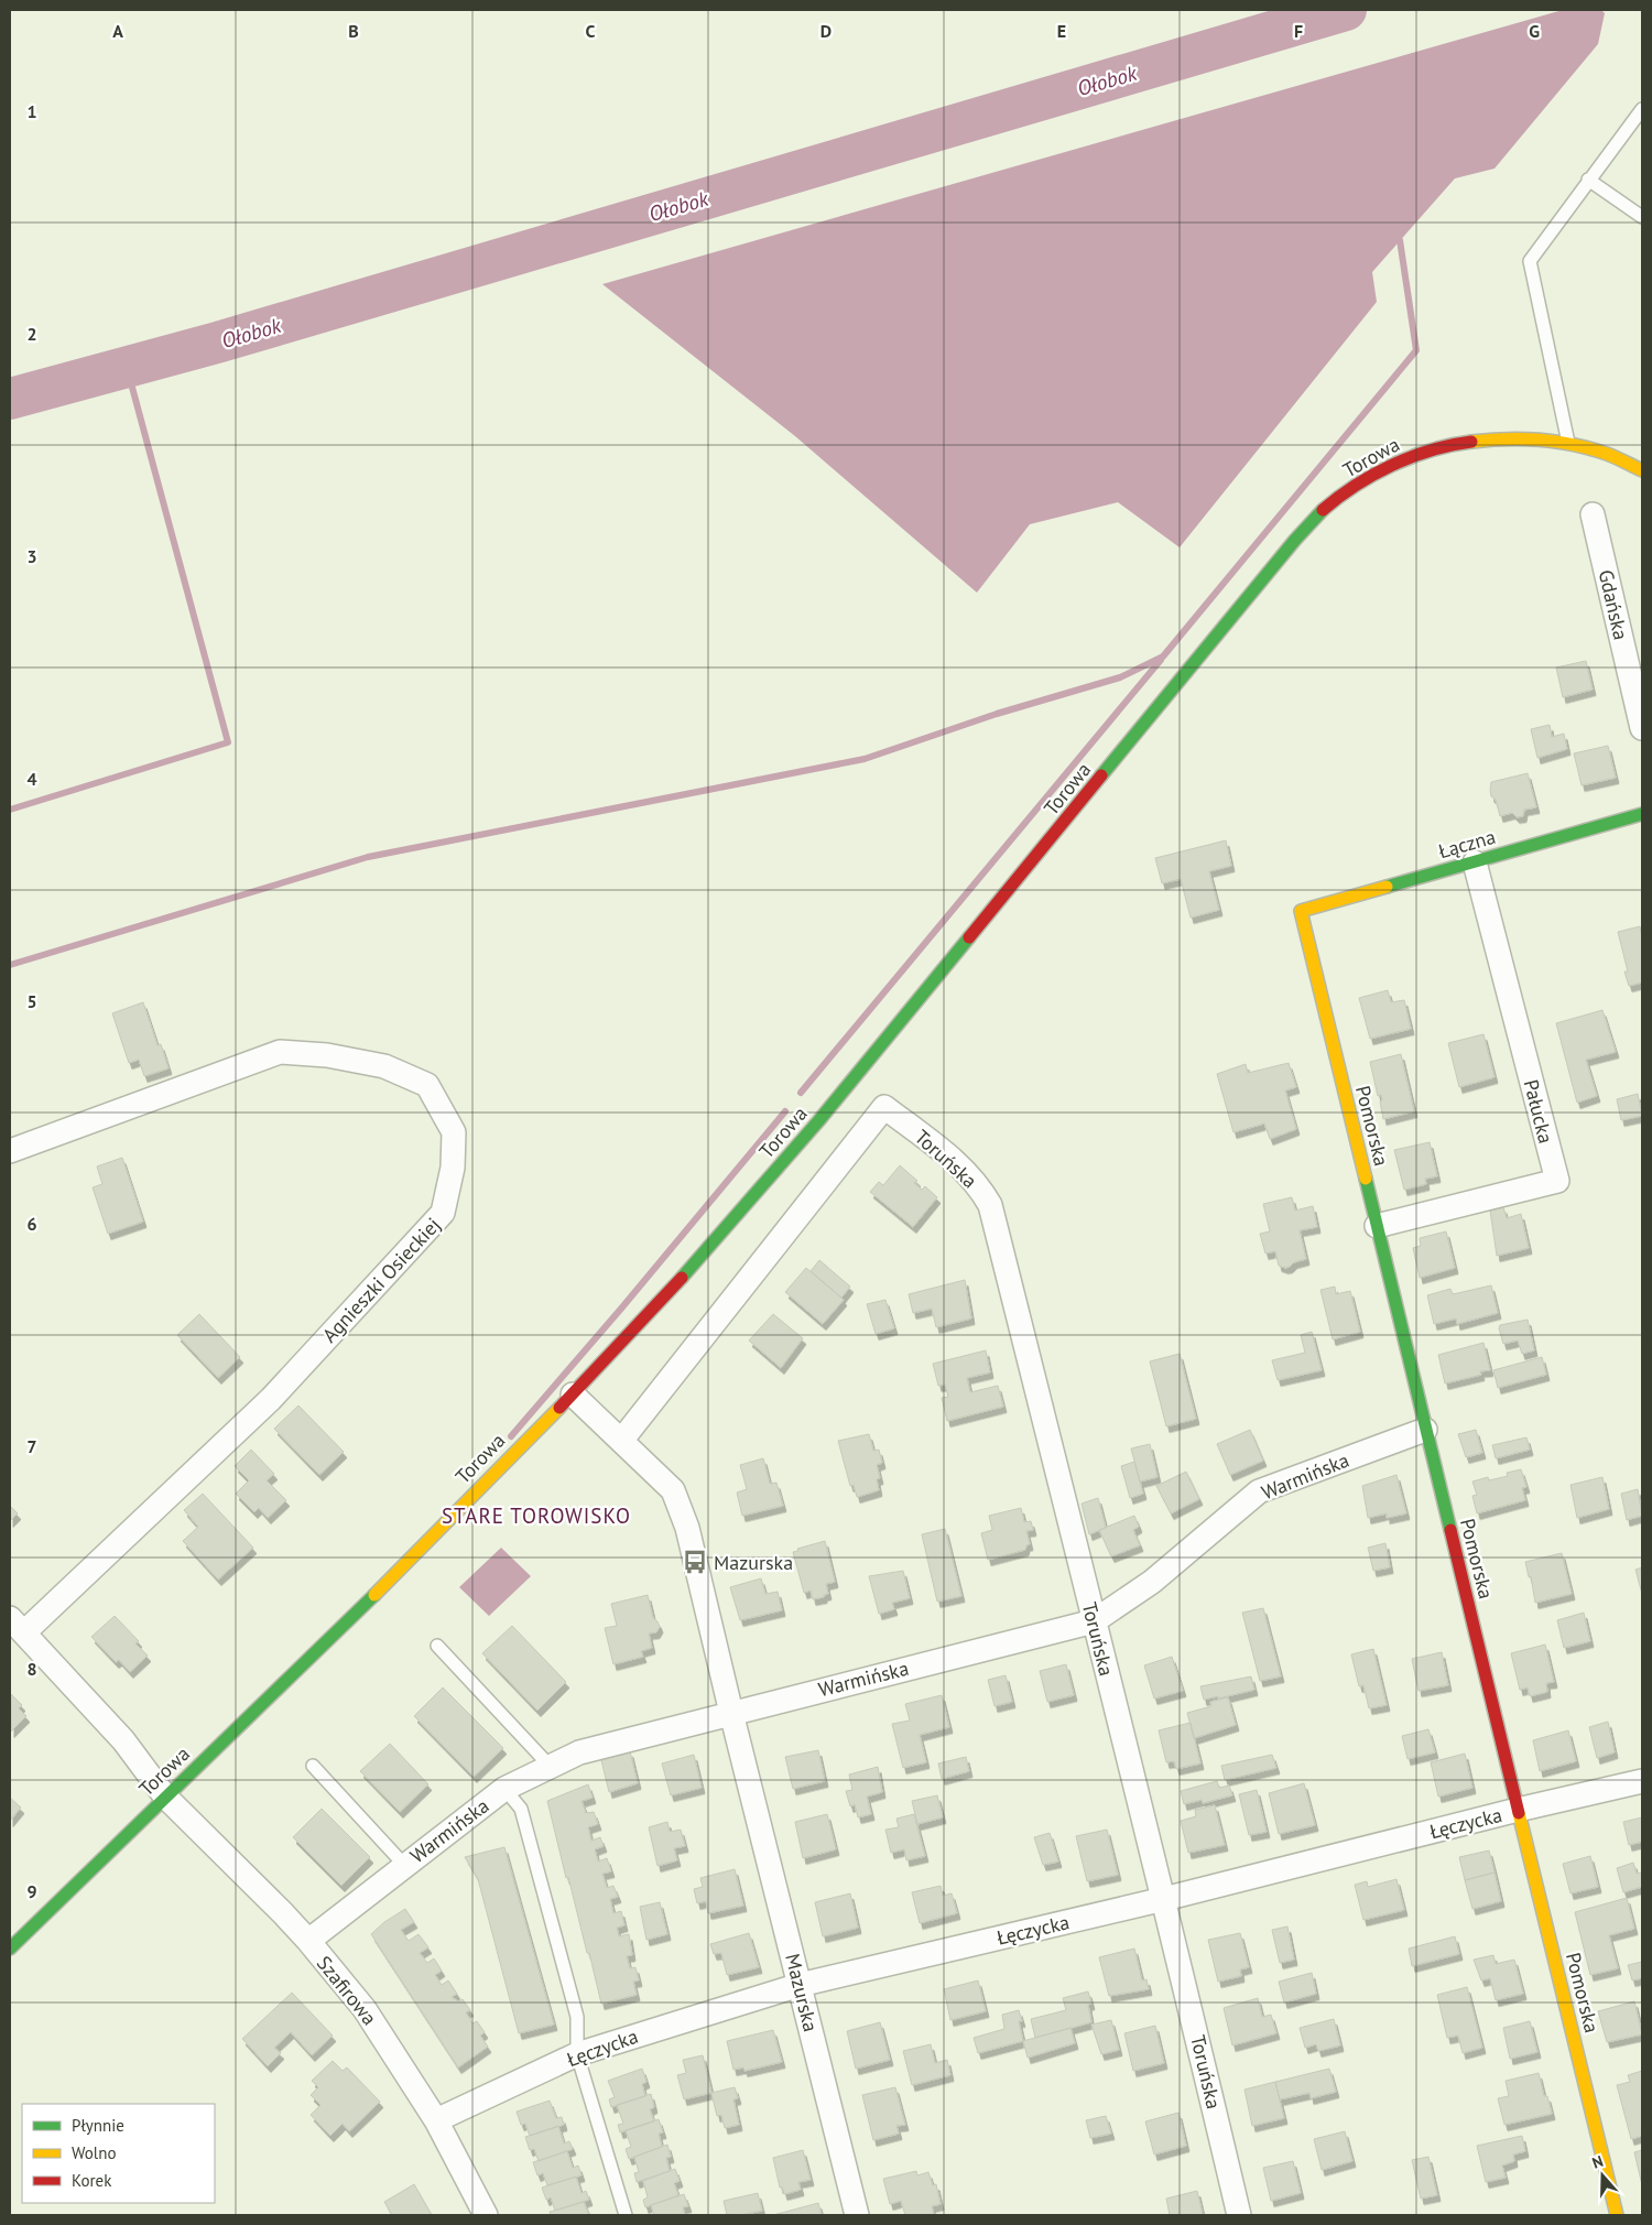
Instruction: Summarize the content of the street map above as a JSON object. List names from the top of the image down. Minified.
{"streets":{"street":["Torowa","Gdańska","Łączna","Pałucka","Pomorska","Toruńska","Agnieszki Osieckiej","Warmińska","Łęczycka","Szafirowa","Mazurska"]},"crossings":[["Torowa","Szafirowa"],["Torowa","Mazurska"],["Łączna","Pałucka"],["Łączna","Pomorska"],["Pałucka","Pomorska"],["Pomorska","Warmińska"],["Pomorska","Łęczycka"],["Toruńska","Warmińska"],["Toruńska","Łęczycka"],["Toruńska","Mazurska"],["Agnieszki Osieckiej","Szafirowa"],["Warmińska","Szafirowa"],["Warmińska","Mazurska"],["Łęczycka","Szafirowa"],["Łęczycka","Mazurska"]],"districts":["STARE TOROWISKO"],"water":["Ołobok"],"places":{"bus stop":["Mazurska"]},"legend":["Płynnie","Wolno","Korek"],"north":"top","grid":{"columns":["A","B","C","D","E","F","G"],"rows":["1","2","3","4","5","6","7","8","9"]}}
